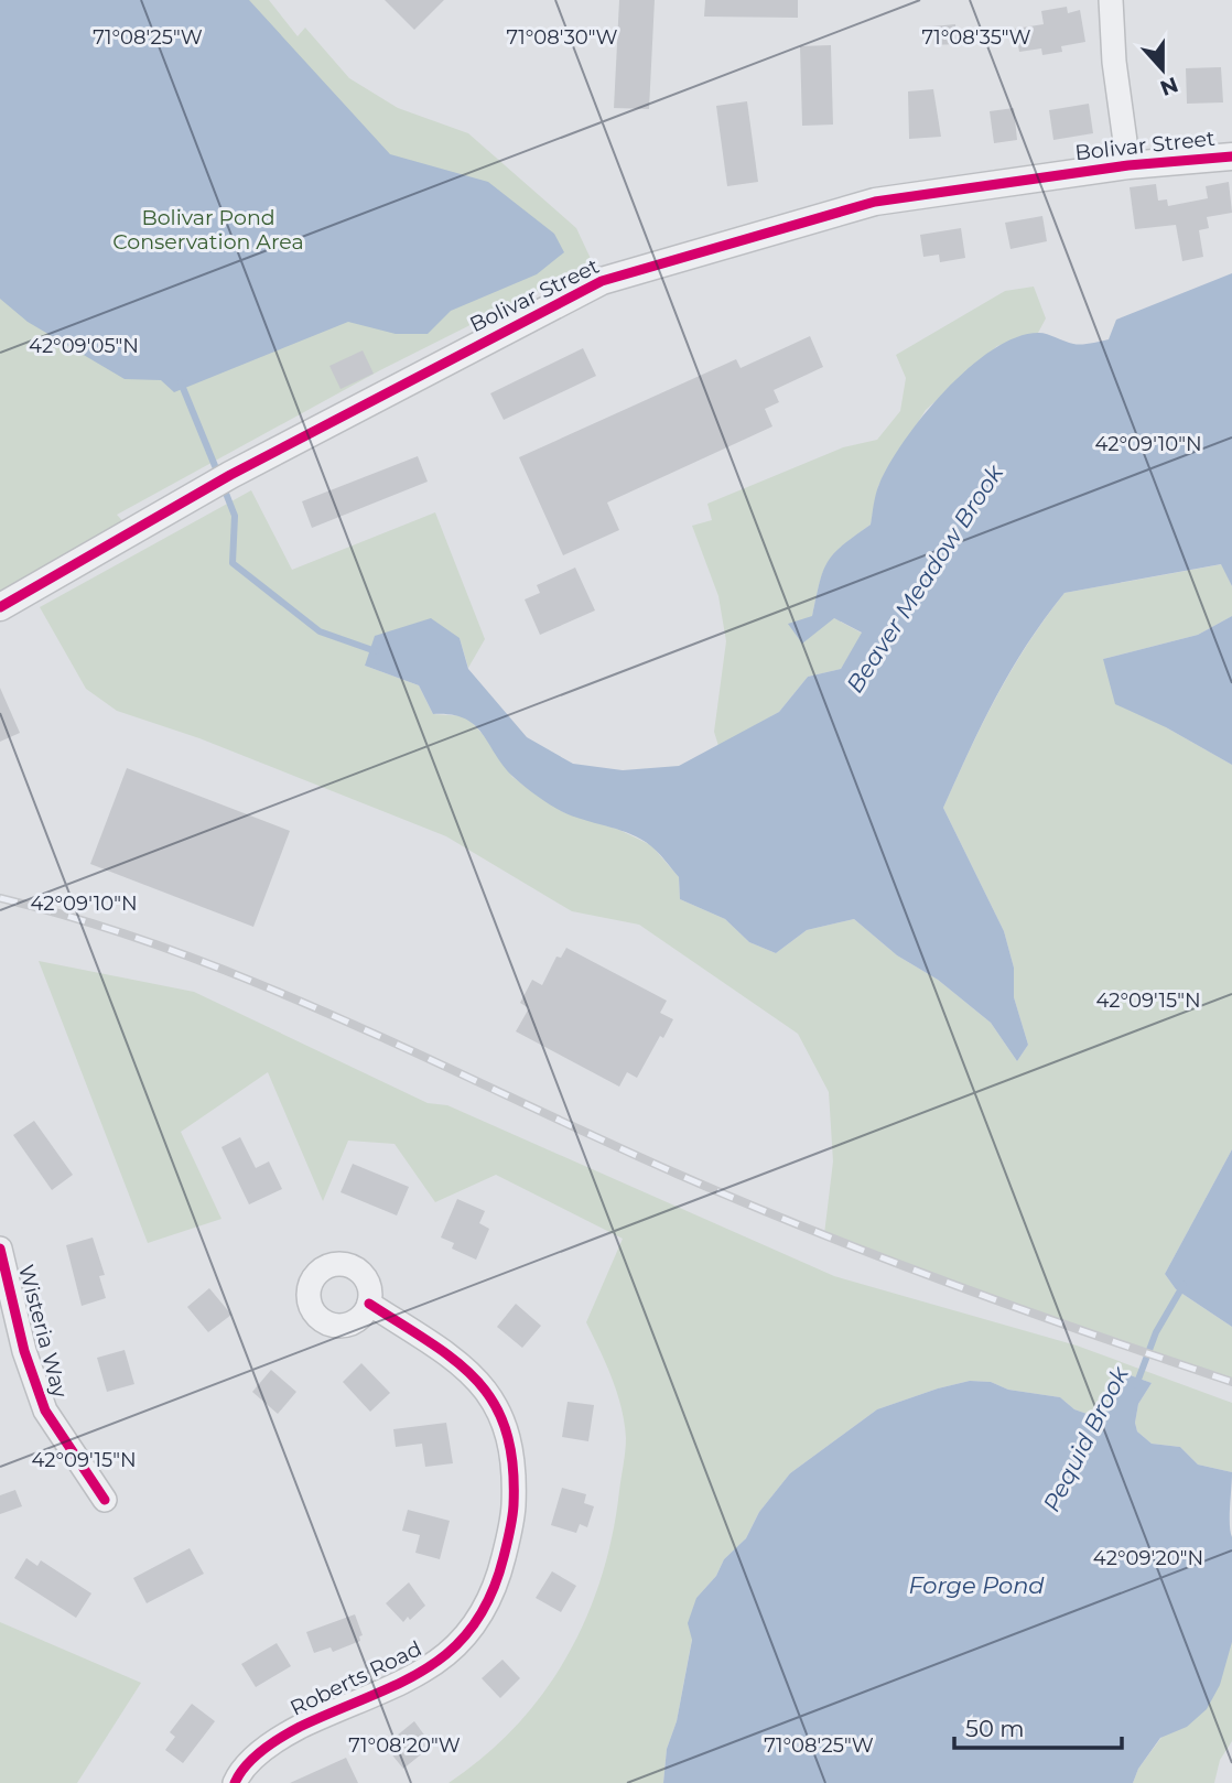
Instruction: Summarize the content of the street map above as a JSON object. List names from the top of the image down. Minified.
{"streets":{"street":["Bolivar Street","Wisteria Way","Roberts Road"]},"water":["Beaver Meadow Brook","Pequid Brook","Forge Pond"],"parks":["Bolivar Pond Conservation Area"],"scale_bar":"50 m","north":"bottom","coordinates":["71°08'25\"W","71°08'30\"W","71°08'35\"W","42°09'05\"N","42°09'10\"N","42°09'15\"N","42°09'20\"N","71°08'20\"W"]}
